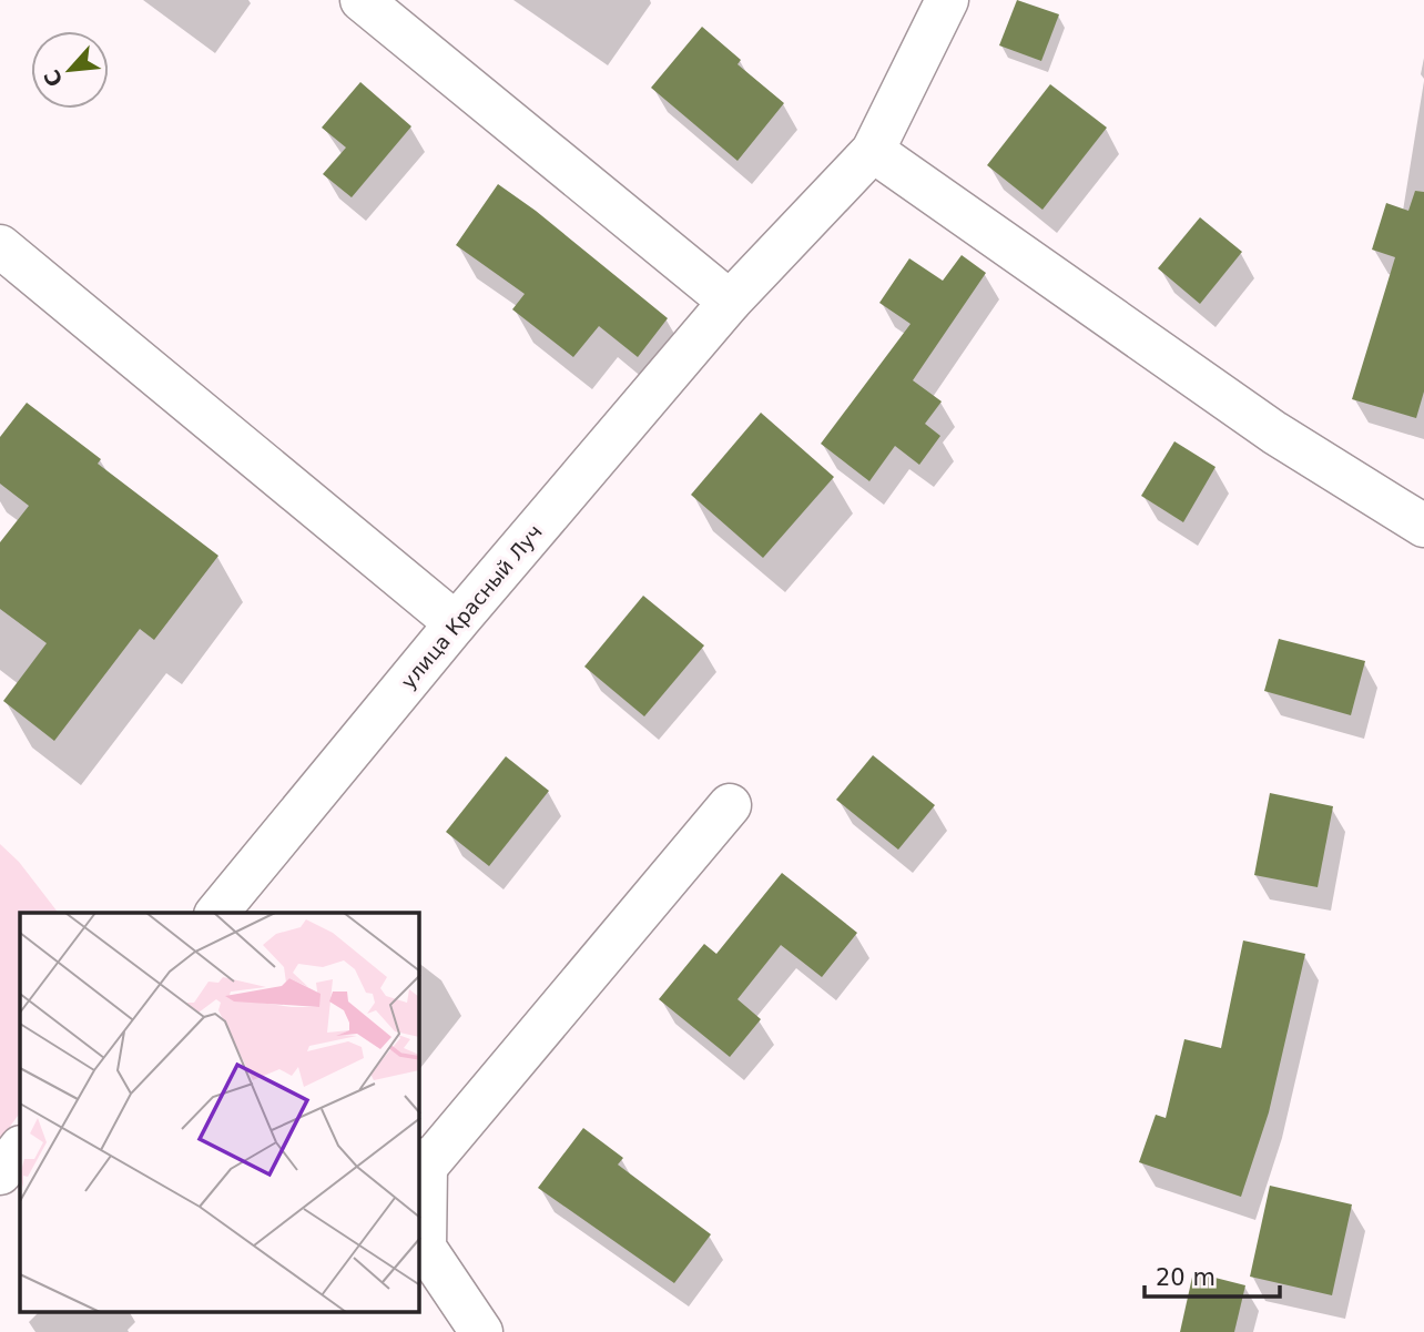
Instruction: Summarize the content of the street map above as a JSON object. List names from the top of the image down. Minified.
{"streets":{"street":["улица Красный Луч"]},"scale_bar":"20 m","north":"bottom left"}
